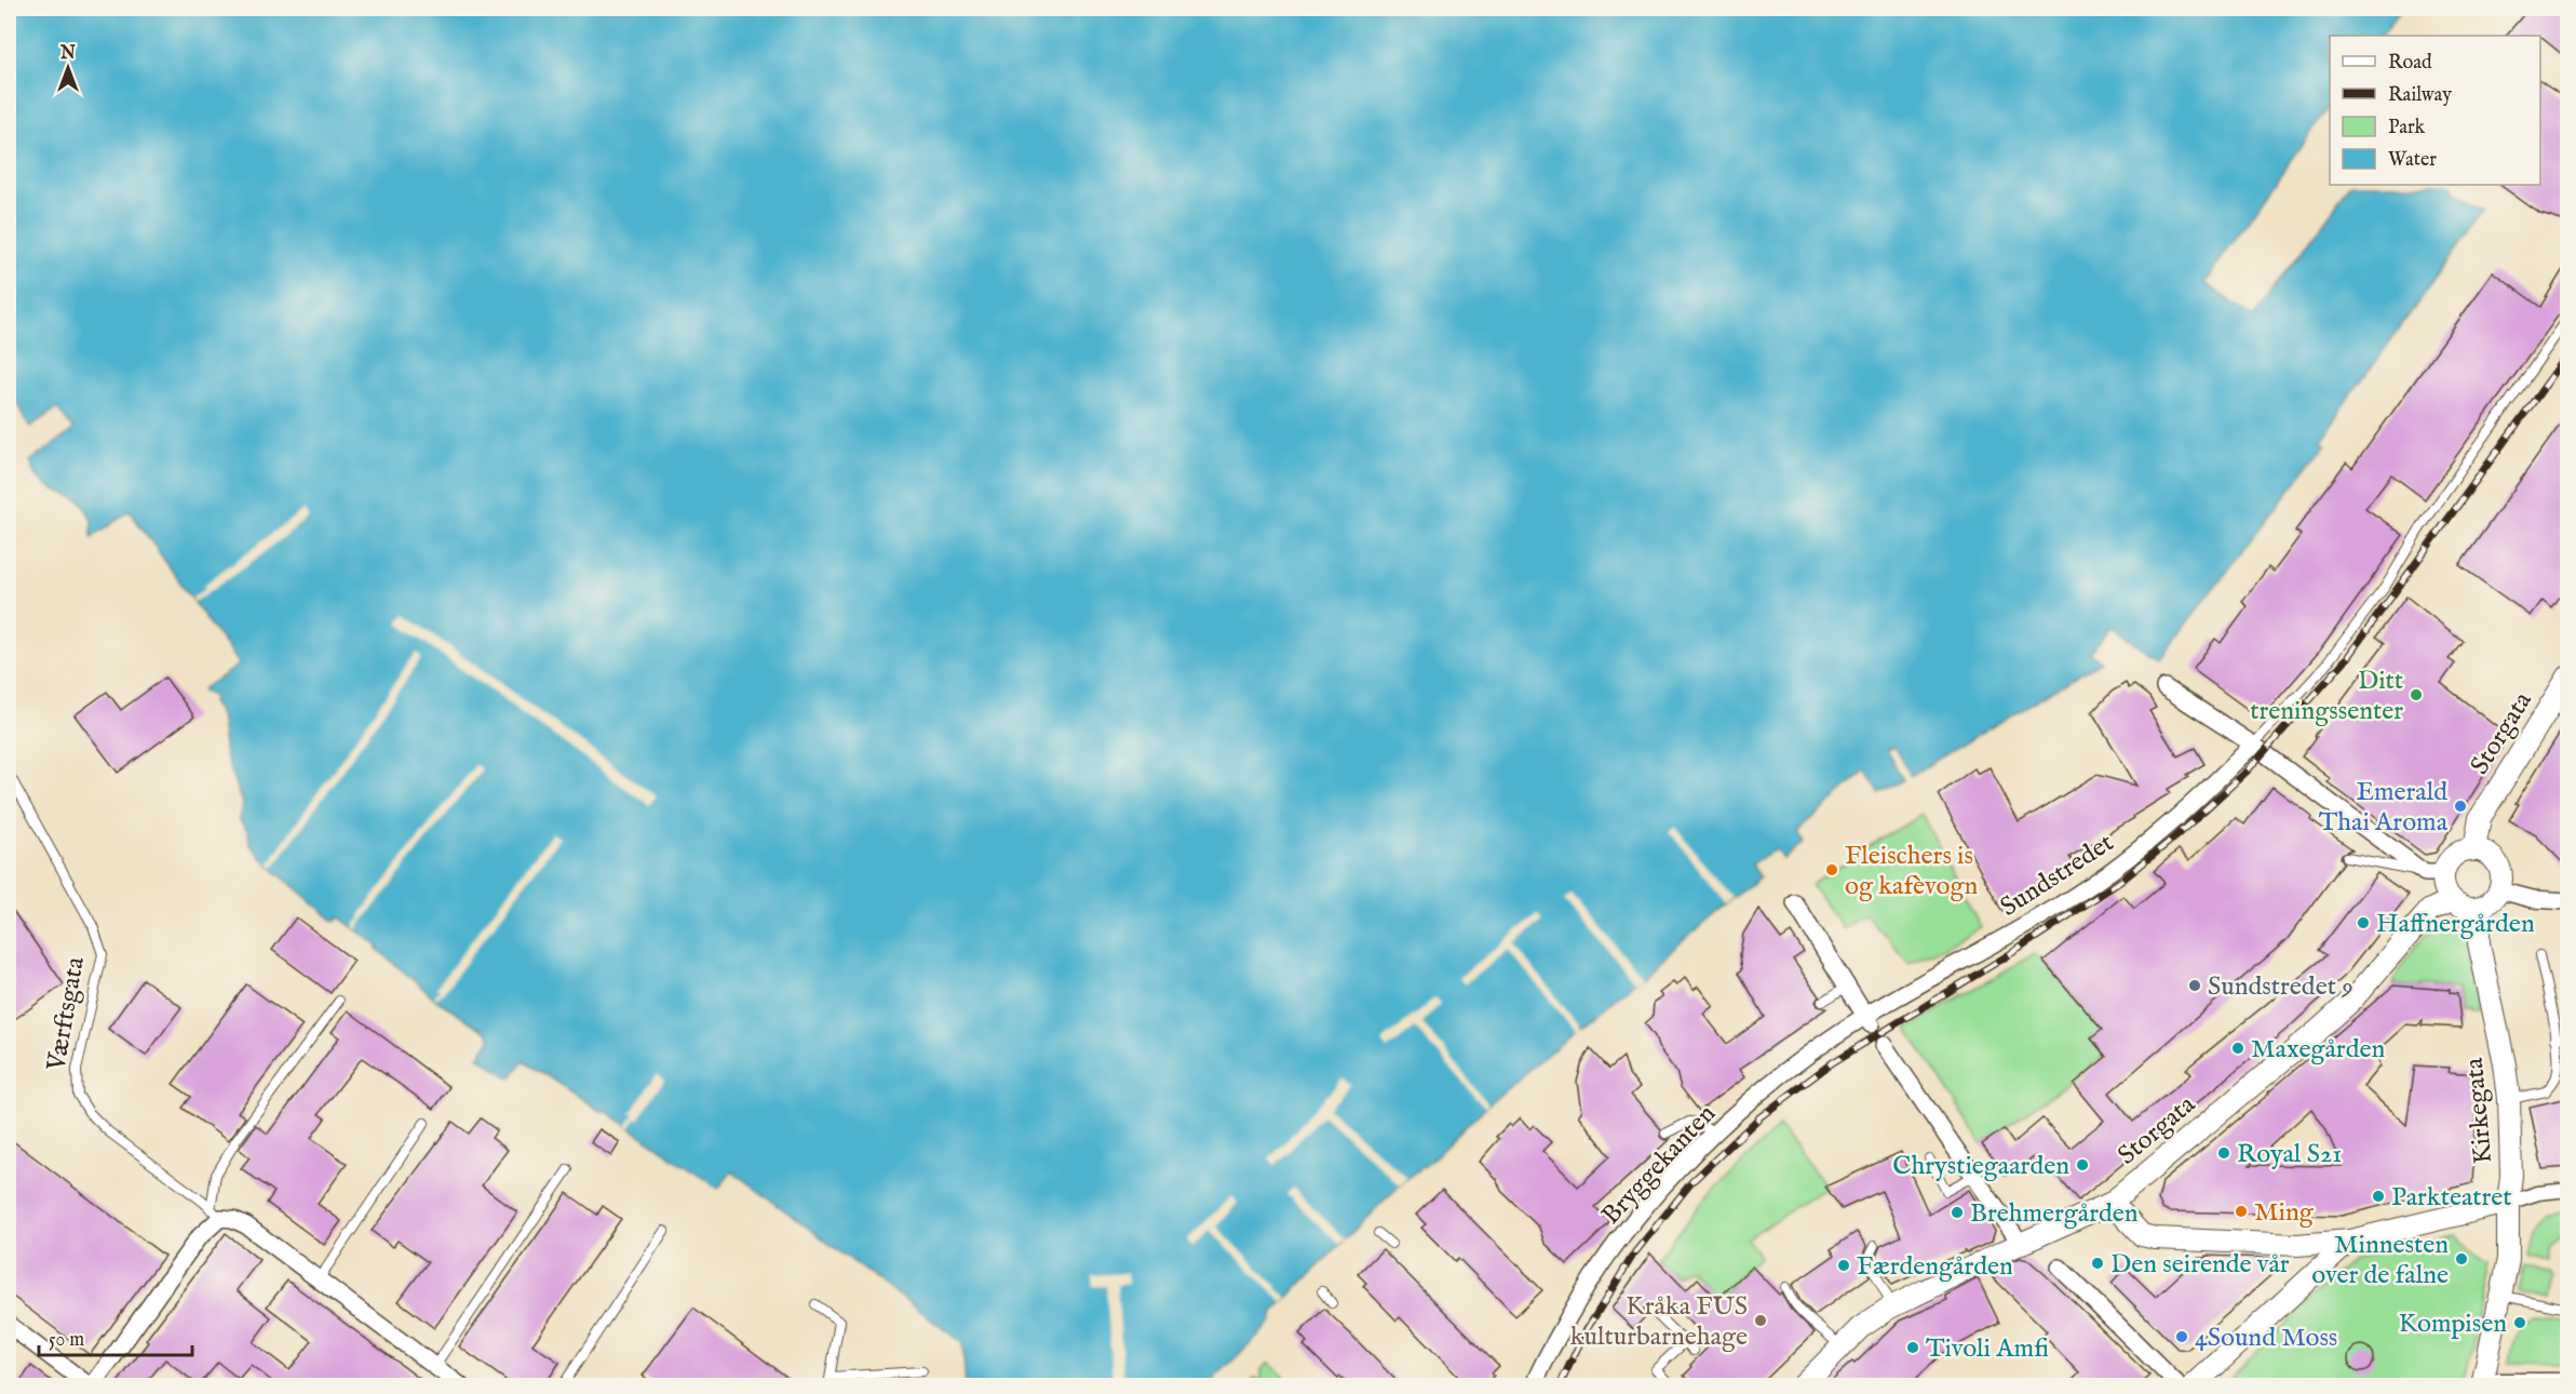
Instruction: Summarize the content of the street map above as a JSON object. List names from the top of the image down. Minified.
{"streets":{"street":["Storgata","Sundstredet","Kirkegata","Bryggekanten"],"lane":["Værftsgata"]},"crossings":[["Storgata","Kirkegata"],["Sundstredet","Bryggekanten"]],"places":["Ditt treningssenter","Emerald Thai Aroma","Fleischers is og kafèvogn","Haffnergården","Sundstredet 9","Maxegården","Royal S21","Chrystiegaarden","Parkteatret","Ming","Brehmergården","Minnesten over de falne","Den seirende vår","Færdengården","Kråka FUS kulturbarnehage","Kompisen","4Sound Moss","Tivoli Amfi"],"legend":["Road","Railway","Park","Water"],"scale_bar":"50 m","north":"top"}
